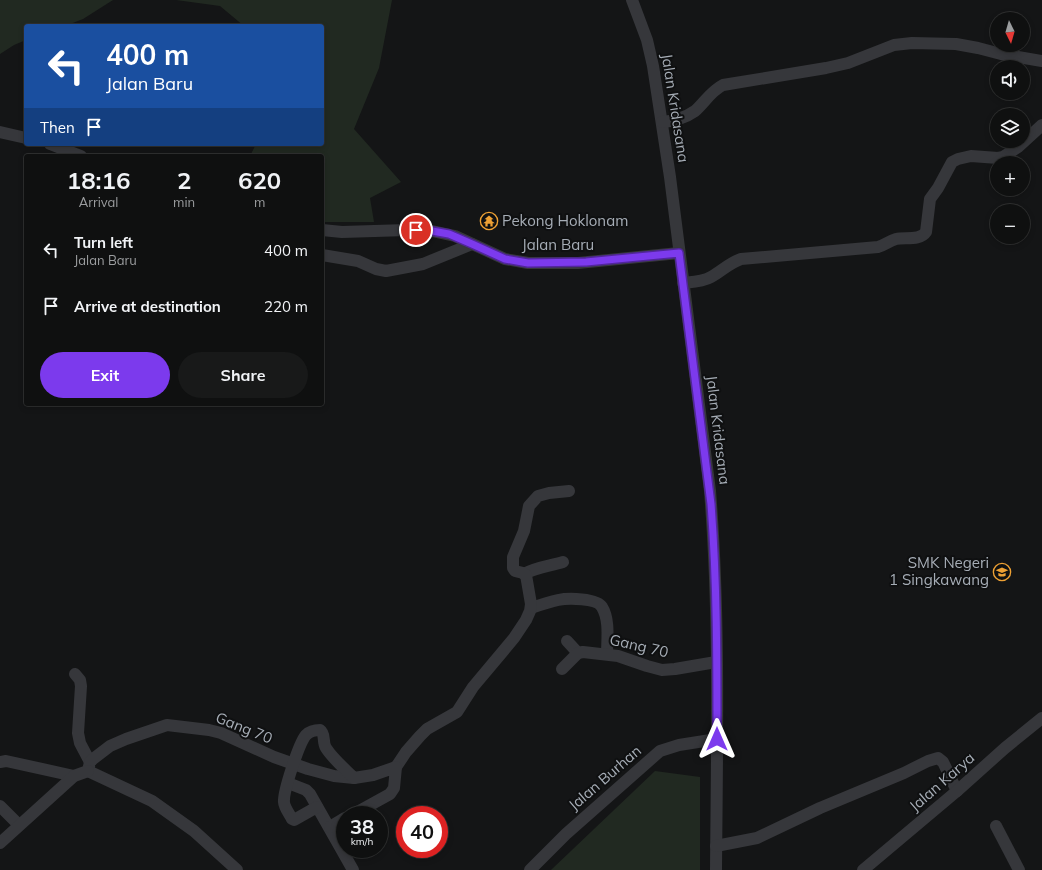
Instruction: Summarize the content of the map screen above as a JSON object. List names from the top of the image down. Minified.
{"streets":{"street":["Jalan Kridasana","Jalan Baru","Gang 70","Jalan Burhan","Jalan Karya"]},"crossings":[["Jalan Kridasana","Jalan Baru"],["Jalan Kridasana","Gang 70"],["Jalan Kridasana","Jalan Burhan"]],"places":{"temple":["Pekong Hoklonam"],"school or university":["SMK Negeri 1 Singkawang"]},"north":"bottom","page":{"map_buttons":["+","−"],"turn":["400 m","Jalan Baru"],"then":"Then","eta":["18:16","Arrival","2","min","620","m"],"list":[{"name":"Turn left","note":"Jalan Baru","value":"400 m"},{"name":"Arrive at destination","value":"220 m"}],"buttons":["Exit","Share"],"speed":"38 km/h","limit":"40"}}
